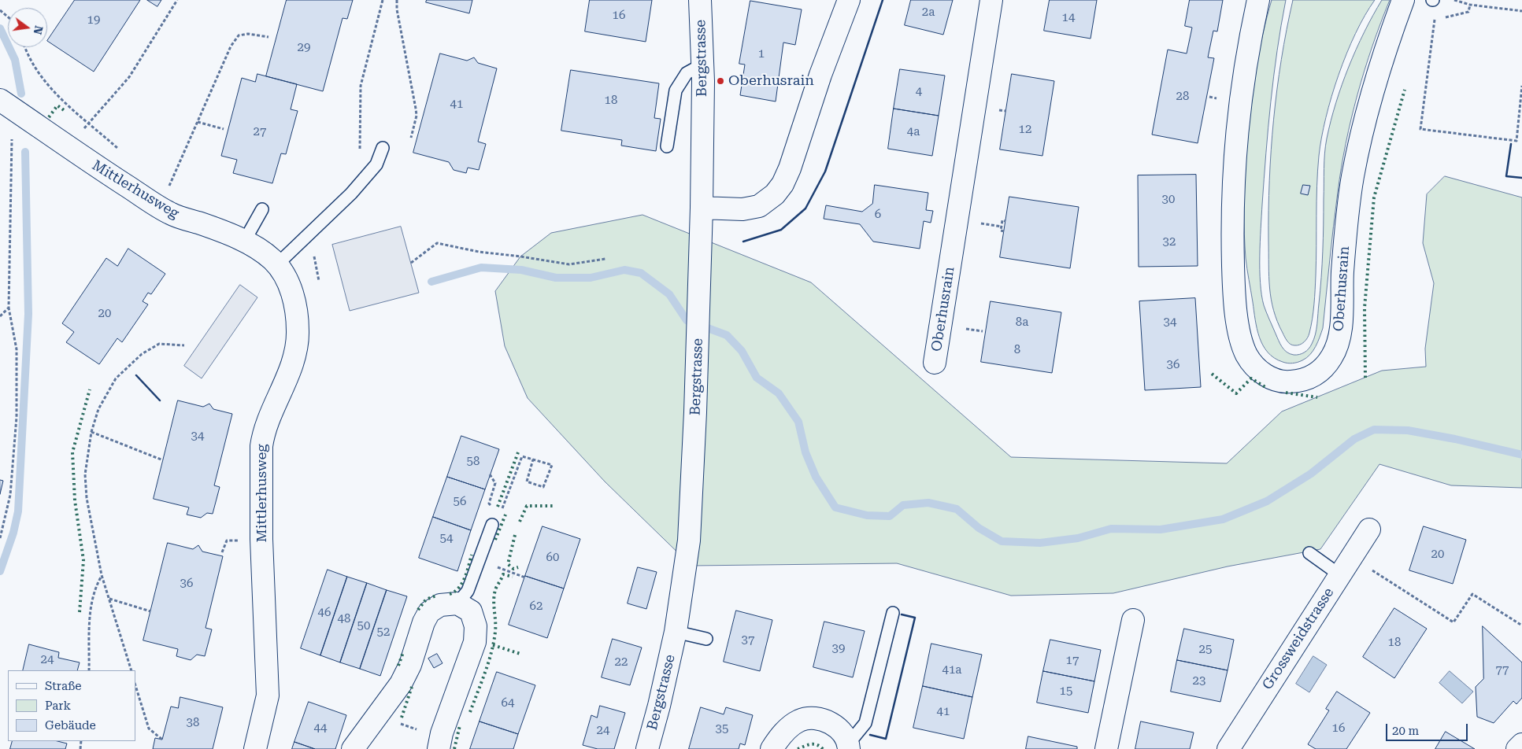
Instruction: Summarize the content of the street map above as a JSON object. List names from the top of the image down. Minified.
{"streets":{"street":["Bergstrasse","Mittlerhusweg","Oberhusrain","Grossweidstrasse"]},"places":["Oberhusrain"],"house_numbers":["2a","16","14","19","29","1","4","28","18","41","12","27","4a","30","6","32","20","8a","34","8","36","34","58","56","54","20","60","36","62","46","48","50","52","37","18","39","25","24","17","22","41a","77","23","15","64","41","38","44","16","35","24"],"legend":["Straße","Park","Gebäude"],"scale_bar":"20 m","north":"right"}
